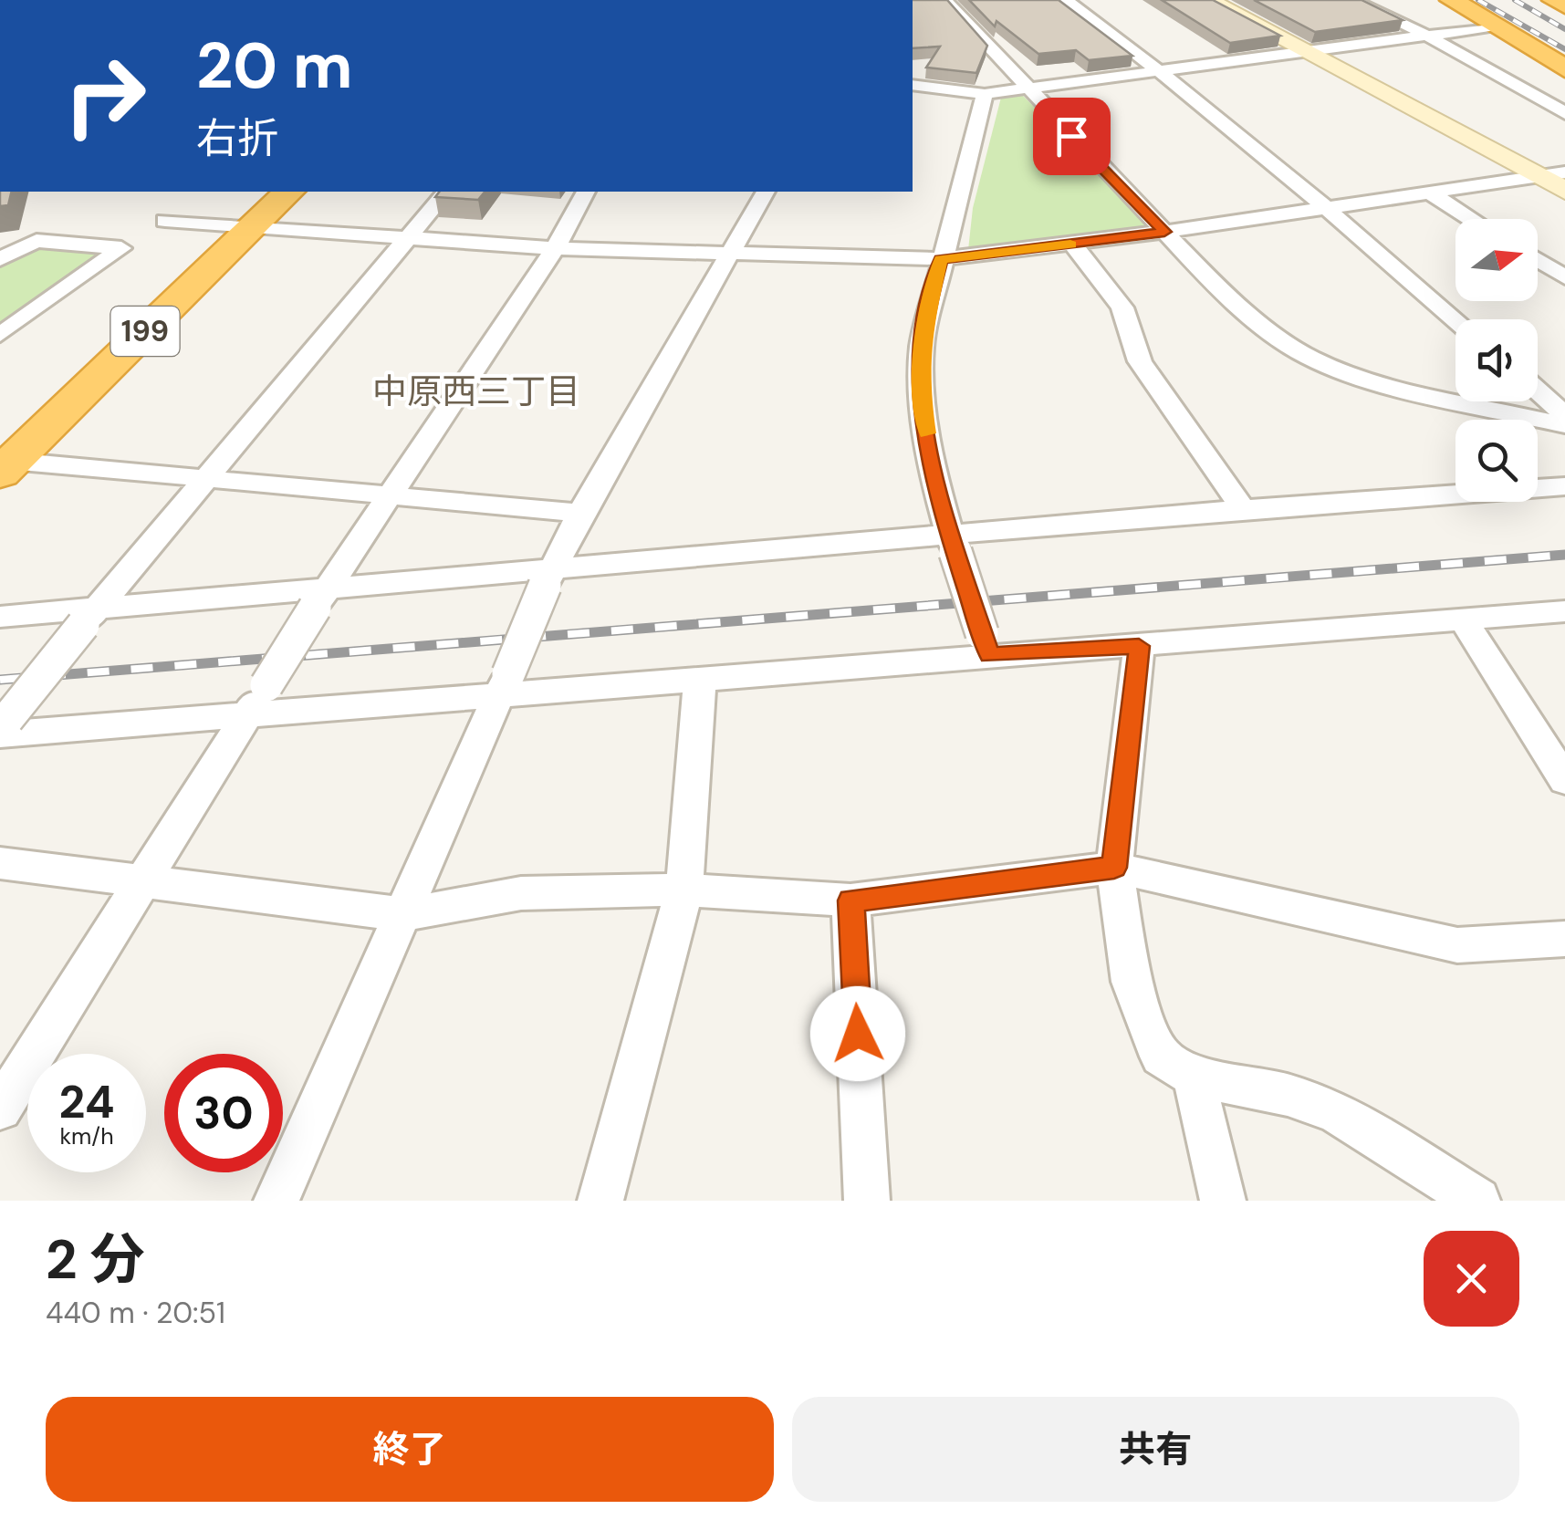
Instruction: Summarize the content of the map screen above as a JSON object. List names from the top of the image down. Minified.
{"streets":{"highway":["199"]},"districts":["中原西三丁目"],"north":"right","page":{"turn":["20 m","右折"],"speed":"24 km/h","limit":"30","heading":["2 分","440 m · 20:51"],"buttons":["終了","共有"]}}
